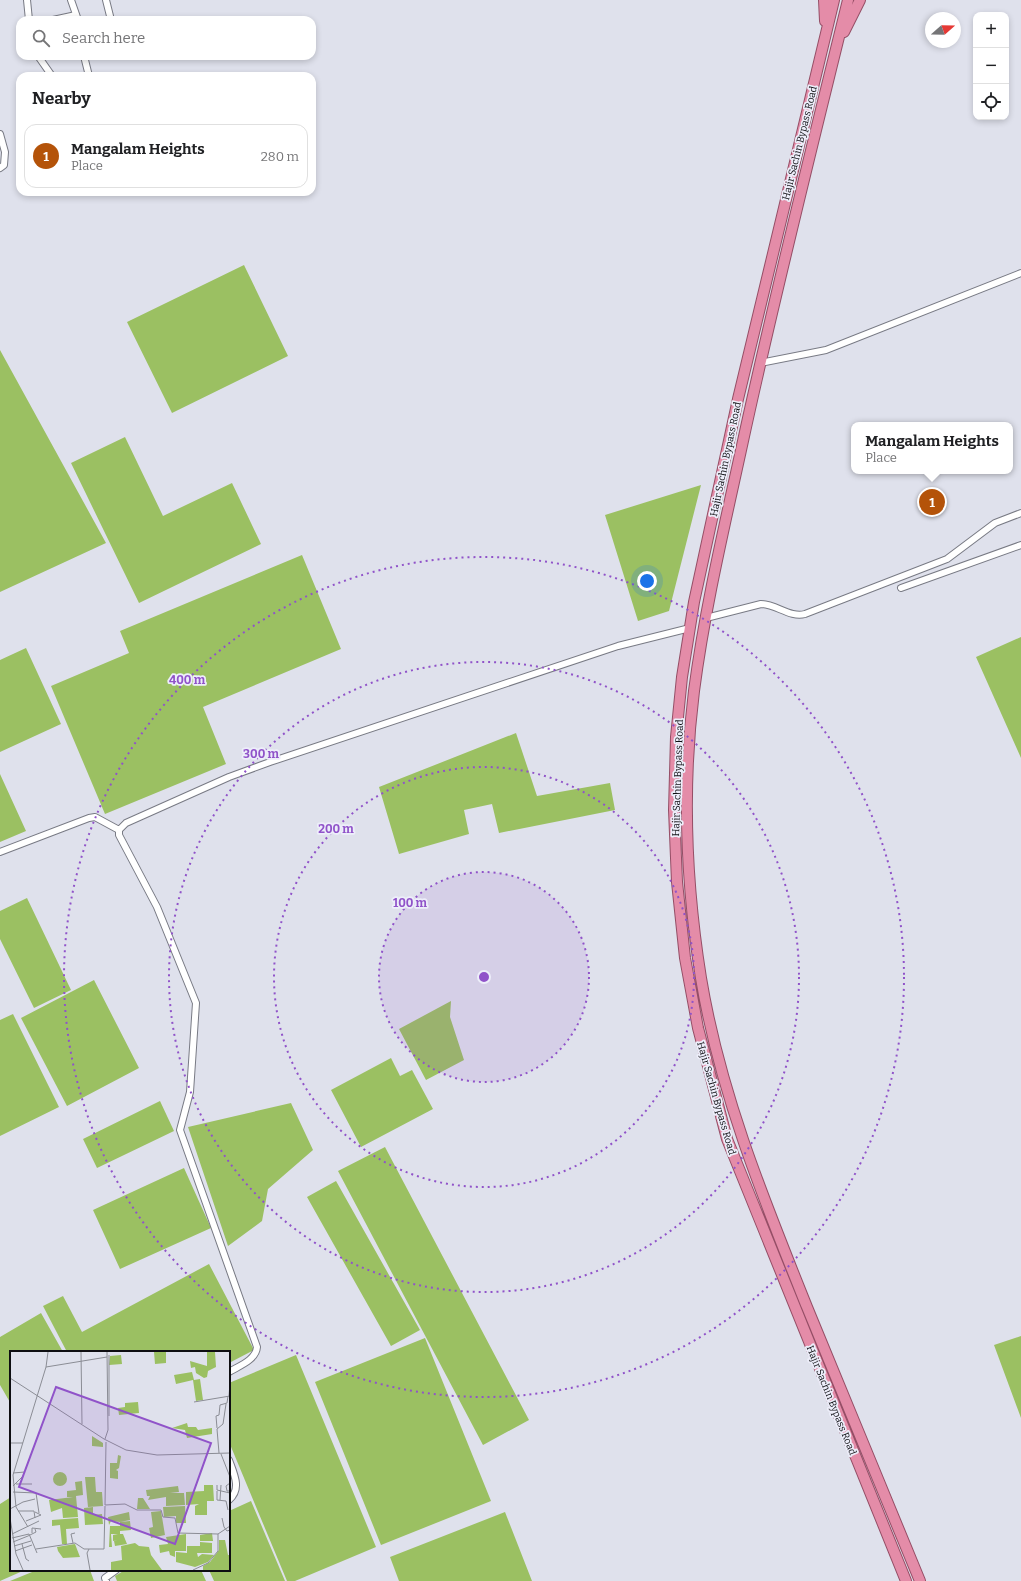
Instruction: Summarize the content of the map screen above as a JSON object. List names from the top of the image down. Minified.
{"streets":{"highway":["Hajir Sachin Bypass Road"]},"north":"right","page":{"map_buttons":["+","−"],"search":"Search here","heading":"Nearby","list":[{"mark":"1","name":"Mangalam Heights","note":"Place","value":"280 m"}],"popup":["Mangalam Heights","Place"],"pins":"1"},"rings":["400 m","300 m","200 m","100 m"]}
